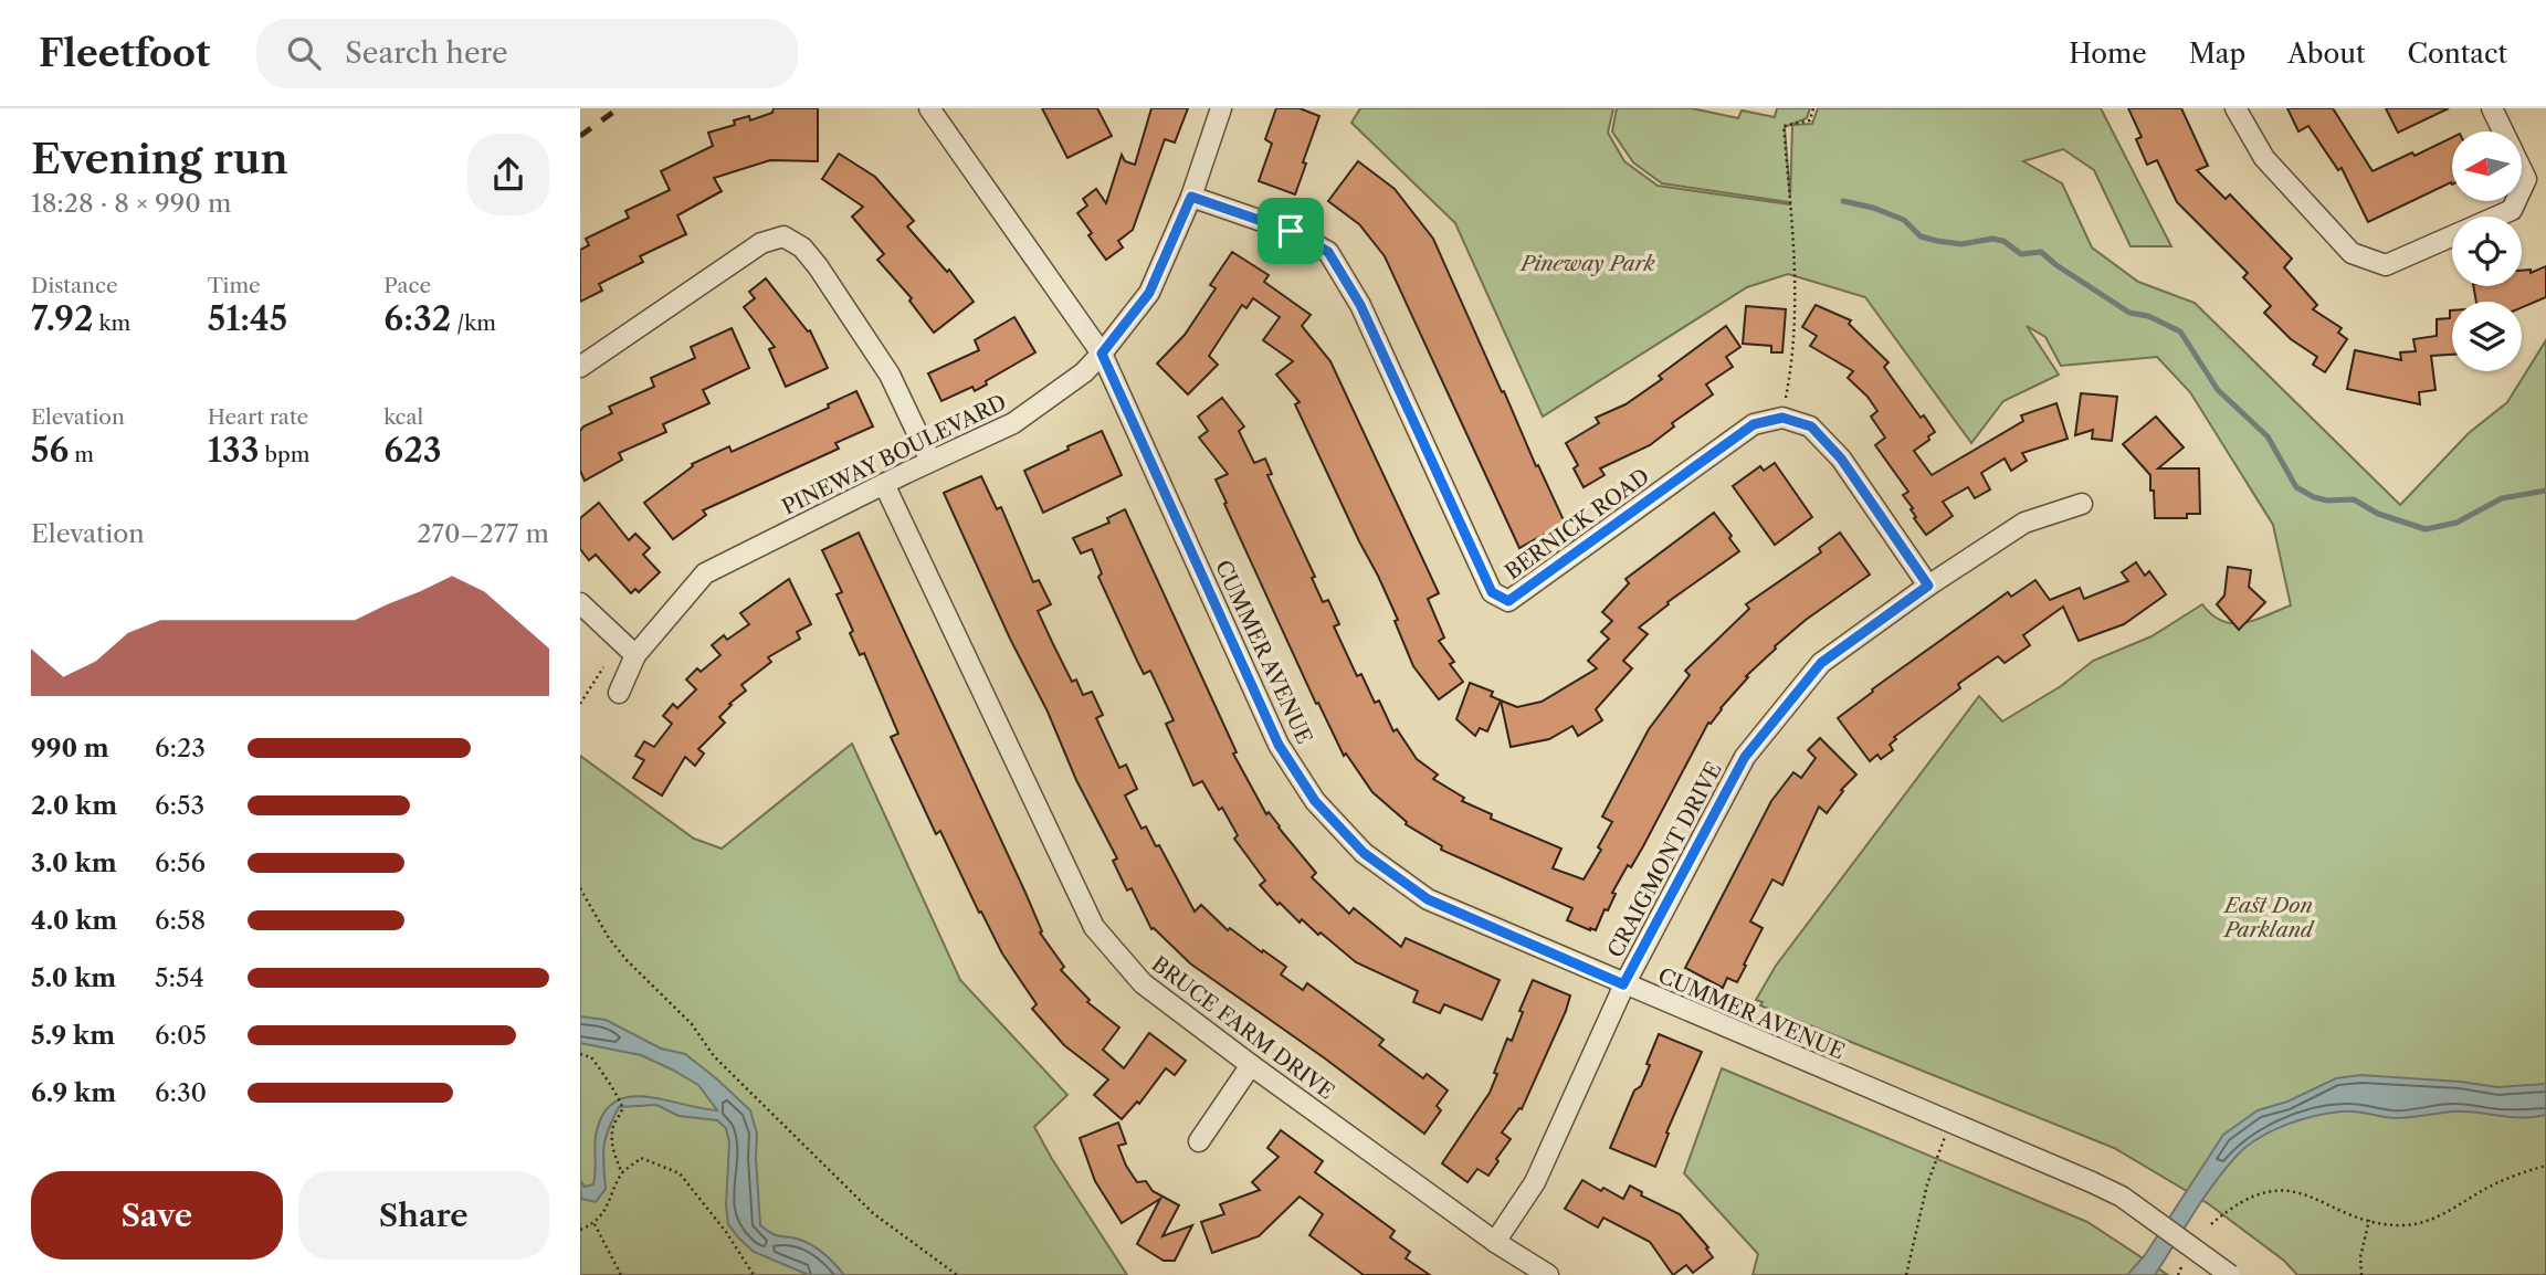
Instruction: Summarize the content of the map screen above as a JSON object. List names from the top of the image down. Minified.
{"streets":{"street":["PINEWAY BOULEVARD","BERNICK ROAD","CUMMER AVENUE","CRAIGMONT DRIVE","BRUCE FARM DRIVE"]},"crossings":[["PINEWAY BOULEVARD","BERNICK ROAD"],["PINEWAY BOULEVARD","CUMMER AVENUE"],["PINEWAY BOULEVARD","BRUCE FARM DRIVE"],["CUMMER AVENUE","CRAIGMONT DRIVE"],["CRAIGMONT DRIVE","BRUCE FARM DRIVE"]],"parks":["Pineway Park","East Don Parkland"],"north":"left","page":{"header":"Fleetfoot","search":"Search here","nav":["Home","Map","About","Contact"],"heading":["Evening run","18:28 · 8 × 990 m"],"stats":[["Distance","7.92 km"],["Time","51:45"],["Pace","6:32 /km"],["Elevation","56 m"],["Heart rate","133 bpm"],["kcal","623"]],"chart":["Elevation","270–277 m"],"list":[{"name":"990 m","note":"6:23"},{"name":"2.0 km","note":"6:53"},{"name":"3.0 km","note":"6:56"},{"name":"4.0 km","note":"6:58"},{"name":"5.0 km","note":"5:54"},{"name":"5.9 km","note":"6:05"},{"name":"6.9 km","note":"6:30"}],"buttons":["Save","Share"]}}
